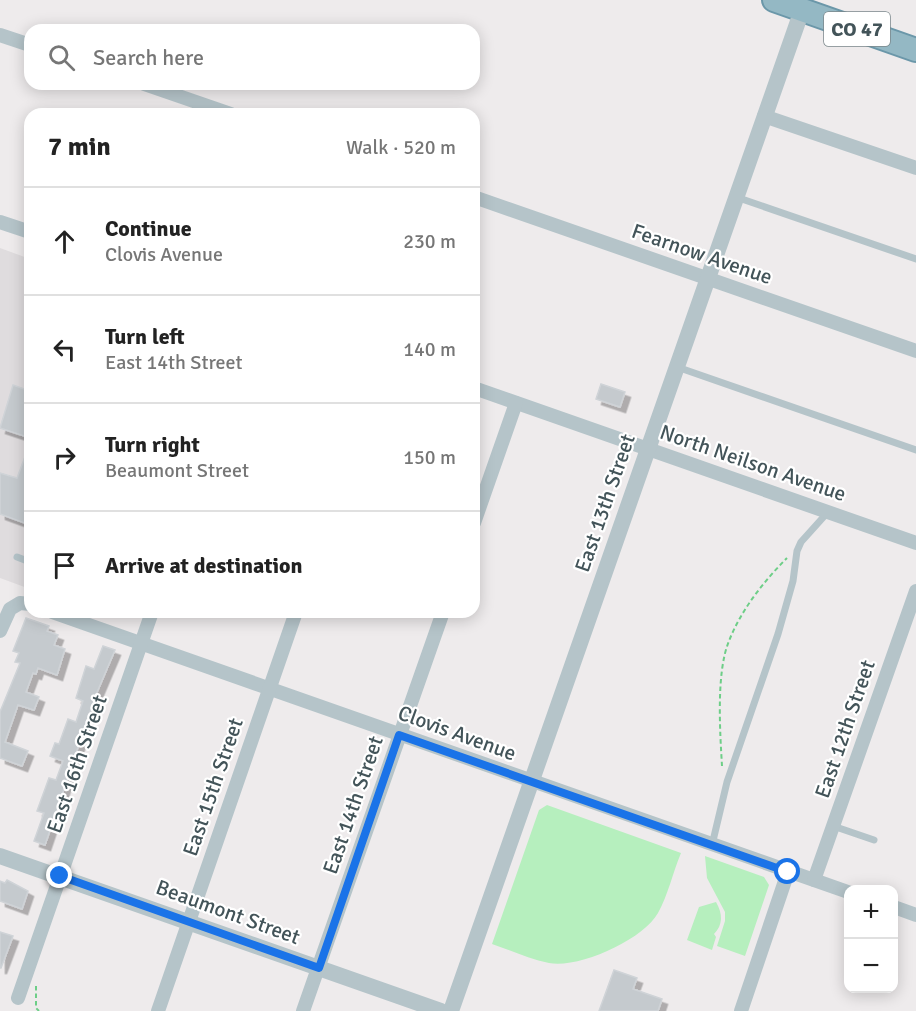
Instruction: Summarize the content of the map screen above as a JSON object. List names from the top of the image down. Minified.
{"streets":{"highway":["CO 47"],"street":["Fearnow Avenue","North Neilson Avenue","East 13th Street","East 12th Street","Clovis Avenue","East 16th Street","East 15th Street","East 14th Street","Beaumont Street"]},"crossings":[["CO 47","East 13th Street"],["Fearnow Avenue","East 13th Street"],["North Neilson Avenue","East 13th Street"],["East 13th Street","Clovis Avenue"],["East 12th Street","Clovis Avenue"],["Clovis Avenue","East 16th Street"],["Clovis Avenue","East 15th Street"],["Clovis Avenue","East 14th Street"],["East 16th Street","Beaumont Street"],["East 15th Street","Beaumont Street"],["East 14th Street","Beaumont Street"]],"page":{"search":"Search here","heading":["7 min","Walk · 520 m"],"list":[["Continue","Clovis Avenue","230 m"],["Turn left","East 14th Street","140 m"],["Turn right","Beaumont Street","150 m"],"Arrive at destination"],"map_buttons":["+","−"]}}
